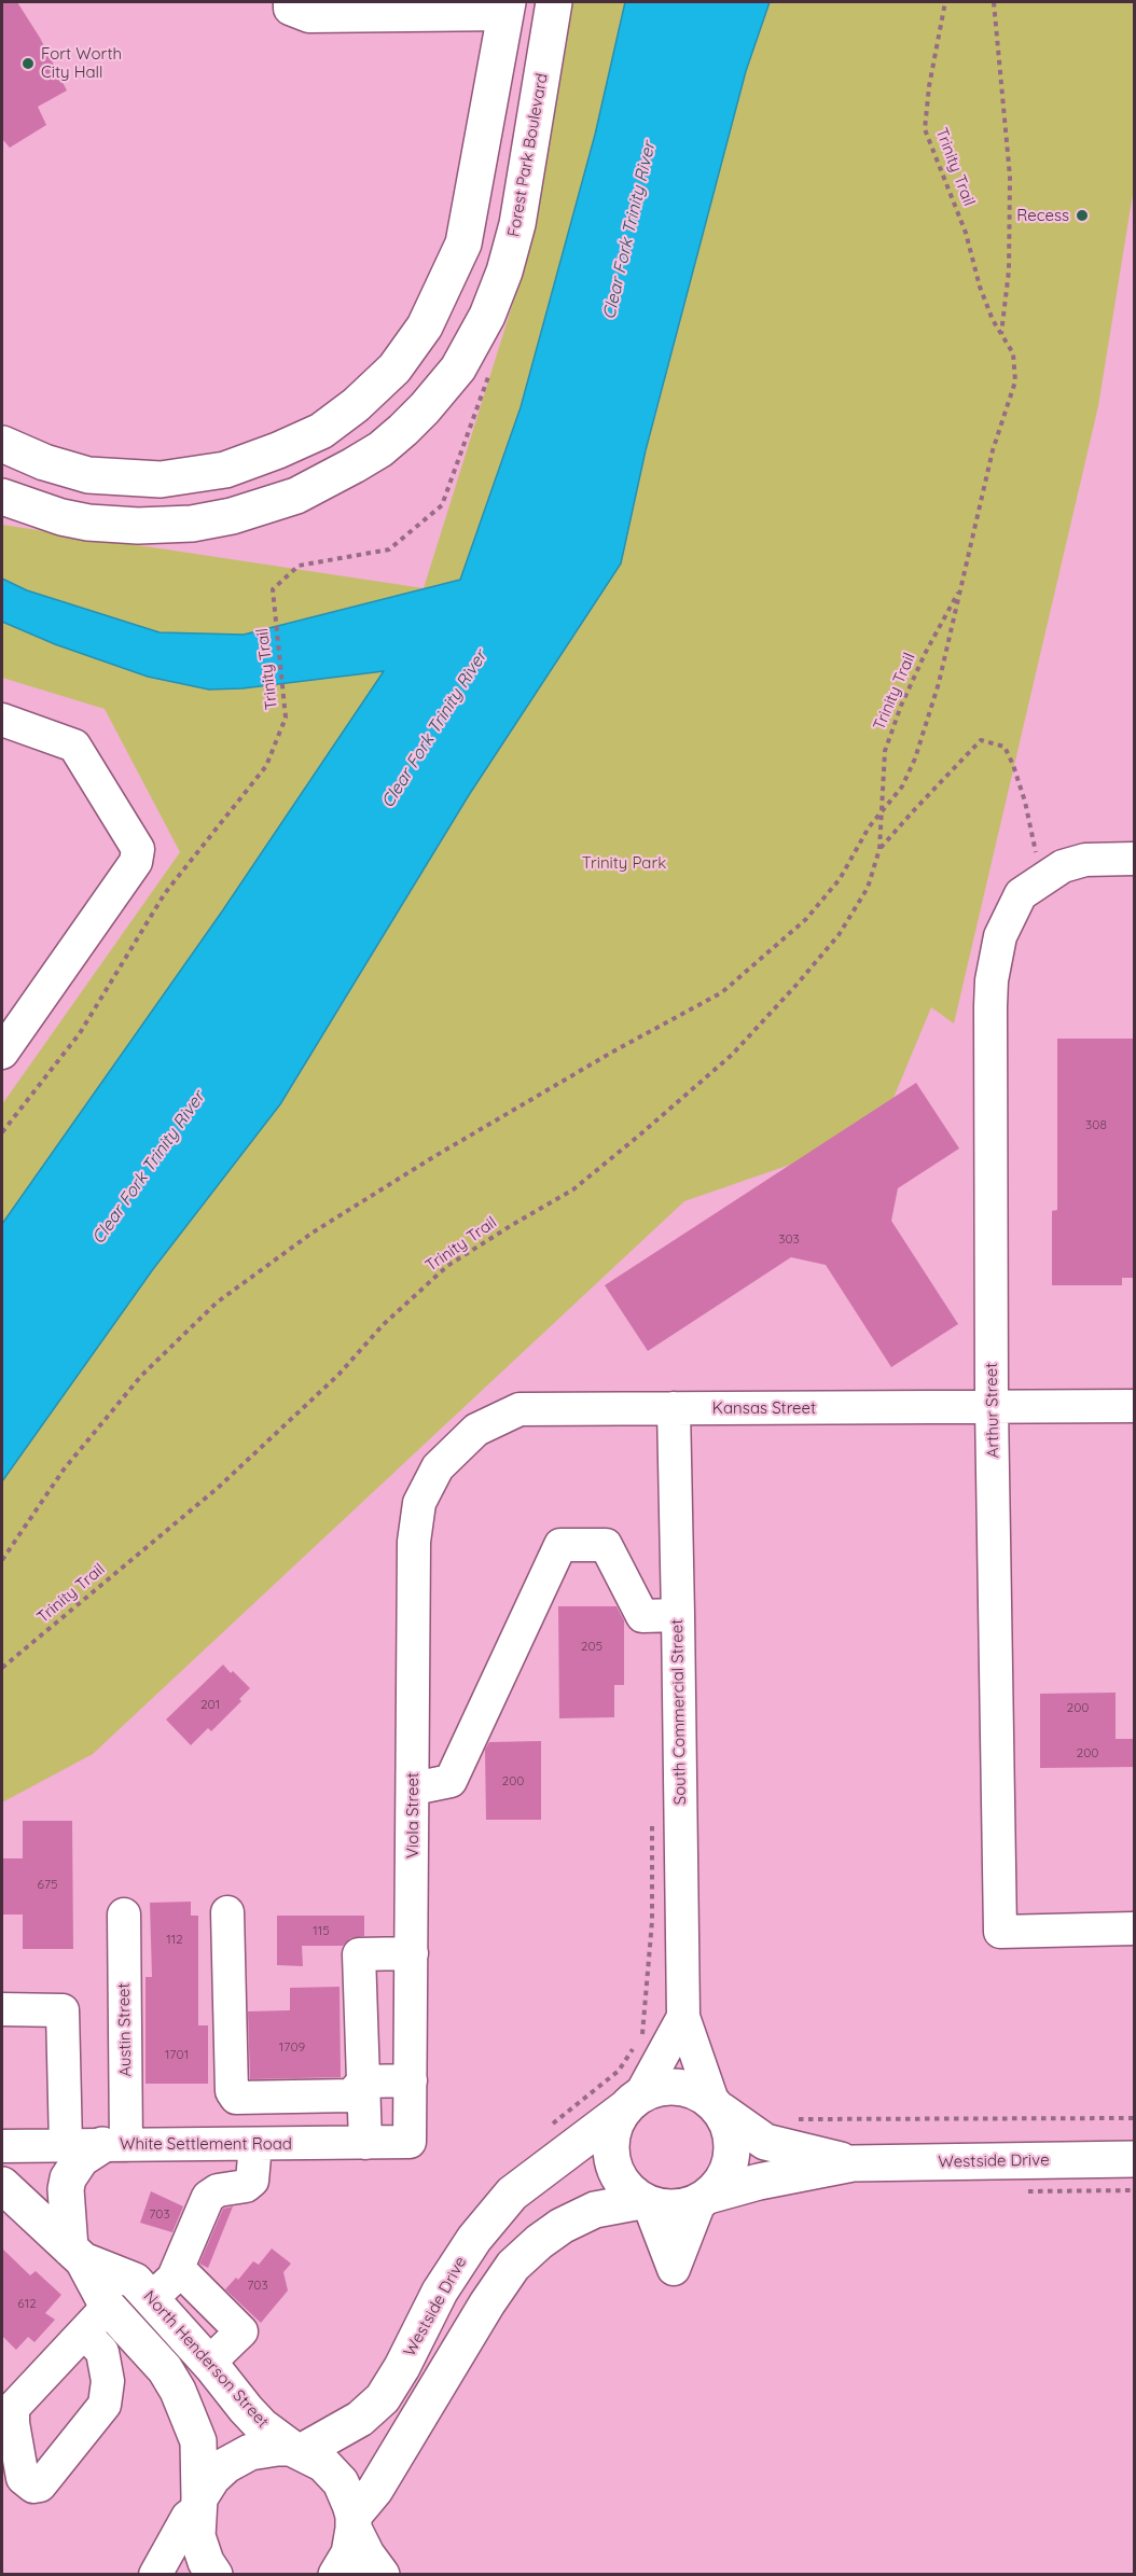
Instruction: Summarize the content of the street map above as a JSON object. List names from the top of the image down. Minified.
{"streets":{"main road":["Forest Park Boulevard","Westside Drive","North Henderson Street"],"street":["Kansas Street","Arthur Street","South Commercial Street","Viola Street","Austin Street","White Settlement Road"],"path":["Trinity Trail"]},"crossings":[["Kansas Street","Arthur Street"],["Kansas Street","South Commercial Street"],["Kansas Street","Viola Street"],["South Commercial Street","Westside Drive"],["Viola Street","White Settlement Road"],["Austin Street","White Settlement Road"],["Westside Drive","North Henderson Street"]],"water":["Clear Fork Trinity River"],"parks":["Trinity Park"],"places":["Fort Worth City Hall","Recess"],"house_numbers":["308","303","205","201","200","200","200","675","115","112","1709","1701","703","703","612"]}
